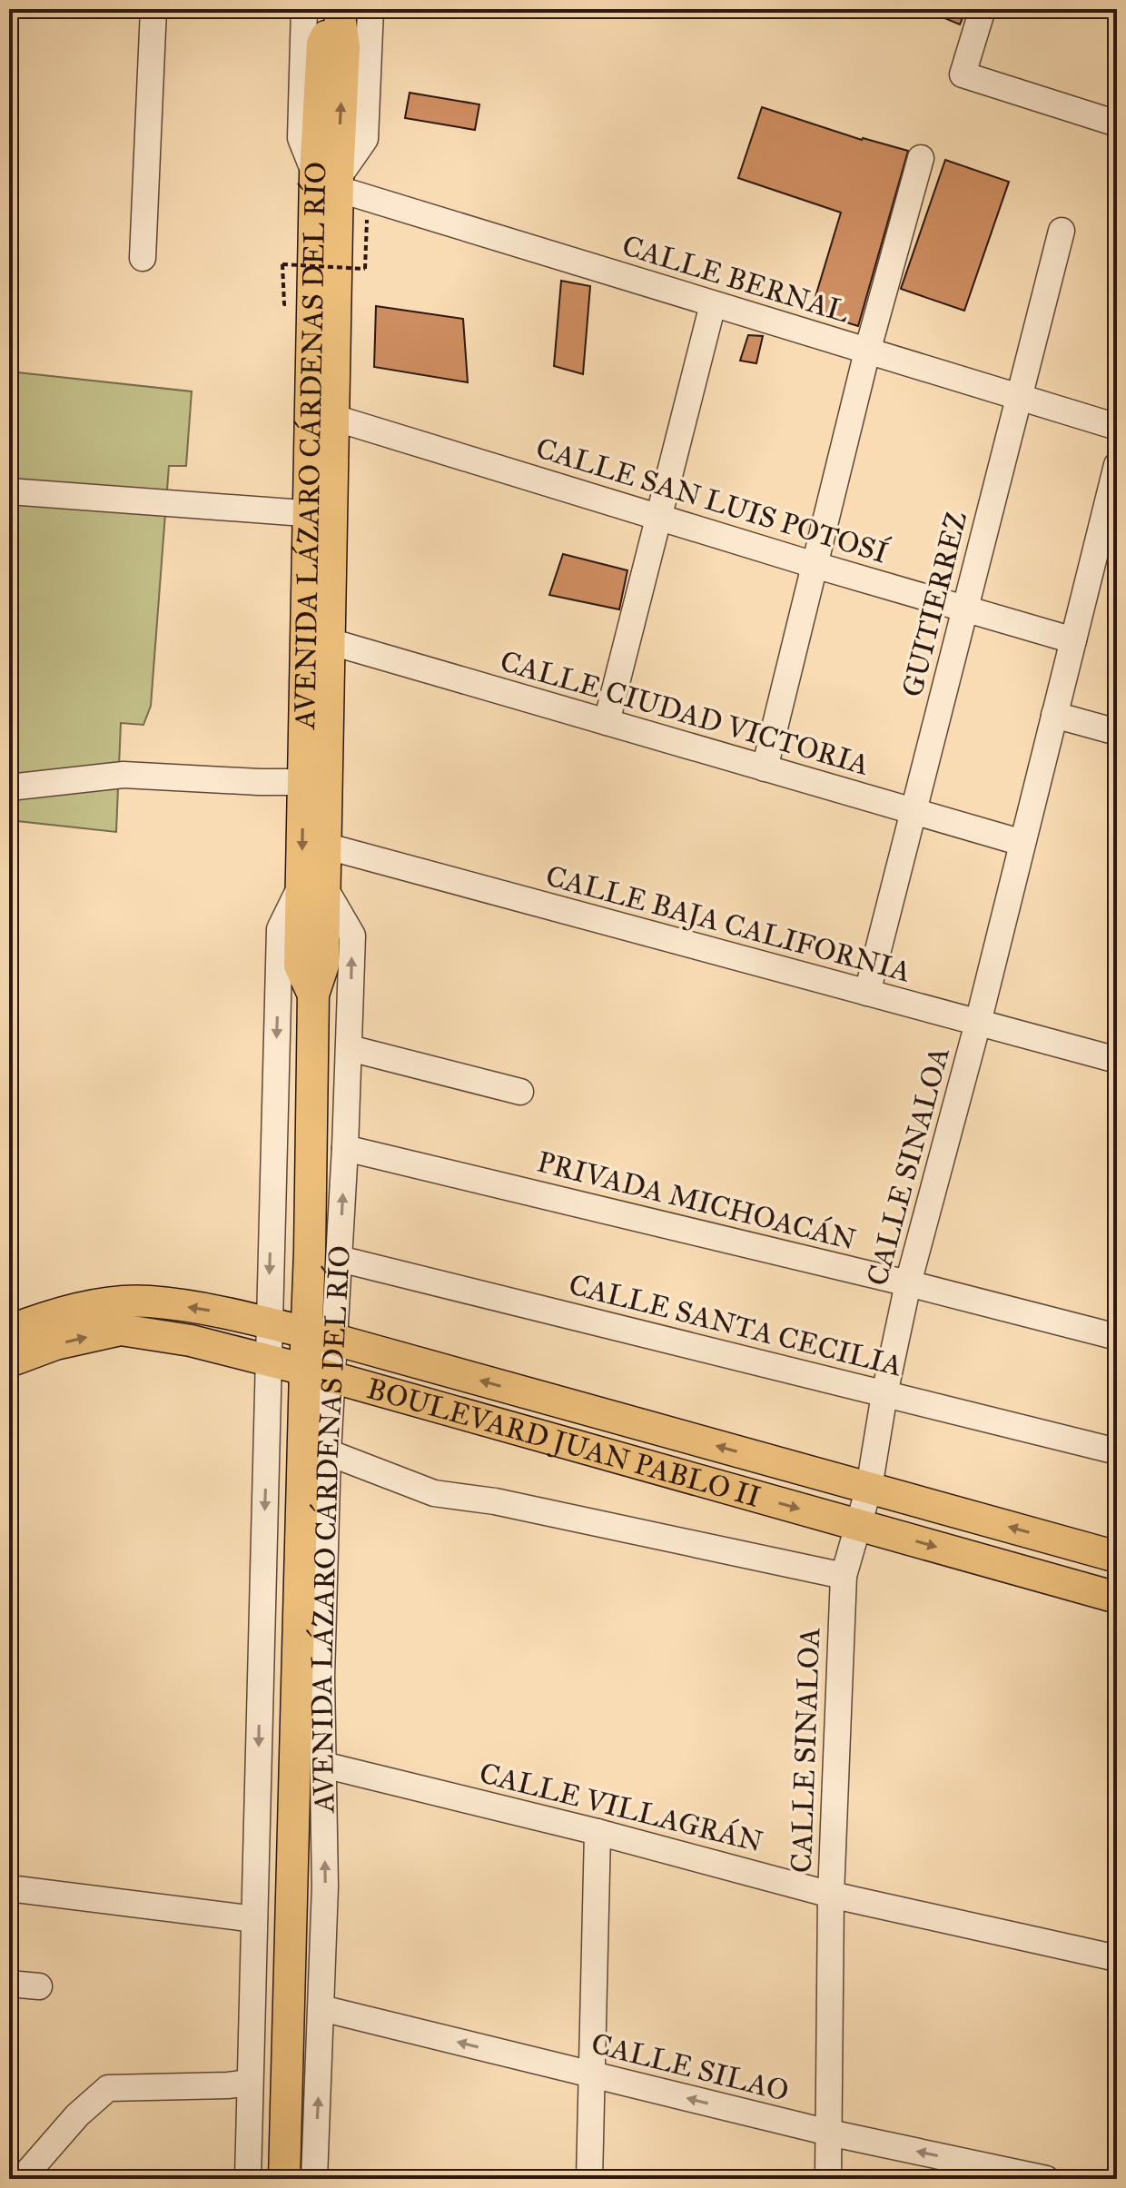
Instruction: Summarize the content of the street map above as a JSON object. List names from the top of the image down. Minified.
{"streets":{"main road":["AVENIDA LÁZARO CÁRDENAS DEL RÍO","BOULEVARD JUAN PABLO II"],"street":["CALLE BERNAL","CALLE SAN LUIS POTOSÍ","GUITIERREZ","CALLE CIUDAD VICTORIA","CALLE BAJA CALIFORNIA","CALLE SINALOA","PRIVADA MICHOACÁN","CALLE SANTA CECILIA","CALLE VILLAGRÁN","CALLE SILAO"]},"crossings":[["CALLE BERNAL","AVENIDA LÁZARO CÁRDENAS DEL RÍO"],["CALLE BERNAL","GUITIERREZ"],["AVENIDA LÁZARO CÁRDENAS DEL RÍO","CALLE SAN LUIS POTOSÍ"],["AVENIDA LÁZARO CÁRDENAS DEL RÍO","CALLE CIUDAD VICTORIA"],["AVENIDA LÁZARO CÁRDENAS DEL RÍO","CALLE BAJA CALIFORNIA"],["AVENIDA LÁZARO CÁRDENAS DEL RÍO","PRIVADA MICHOACÁN"],["AVENIDA LÁZARO CÁRDENAS DEL RÍO","CALLE SANTA CECILIA"],["AVENIDA LÁZARO CÁRDENAS DEL RÍO","BOULEVARD JUAN PABLO II"],["AVENIDA LÁZARO CÁRDENAS DEL RÍO","CALLE VILLAGRÁN"],["AVENIDA LÁZARO CÁRDENAS DEL RÍO","CALLE SILAO"],["CALLE SAN LUIS POTOSÍ","GUITIERREZ"],["CALLE SAN LUIS POTOSÍ","CALLE SINALOA"],["GUITIERREZ","CALLE CIUDAD VICTORIA"],["GUITIERREZ","CALLE BAJA CALIFORNIA"],["CALLE CIUDAD VICTORIA","CALLE SINALOA"],["CALLE BAJA CALIFORNIA","CALLE SINALOA"],["CALLE SINALOA","PRIVADA MICHOACÁN"],["CALLE SINALOA","CALLE SANTA CECILIA"],["CALLE SINALOA","BOULEVARD JUAN PABLO II"],["CALLE SINALOA","CALLE VILLAGRÁN"],["CALLE SINALOA","CALLE SILAO"]],"one_way":["CALLE SILAO"]}
